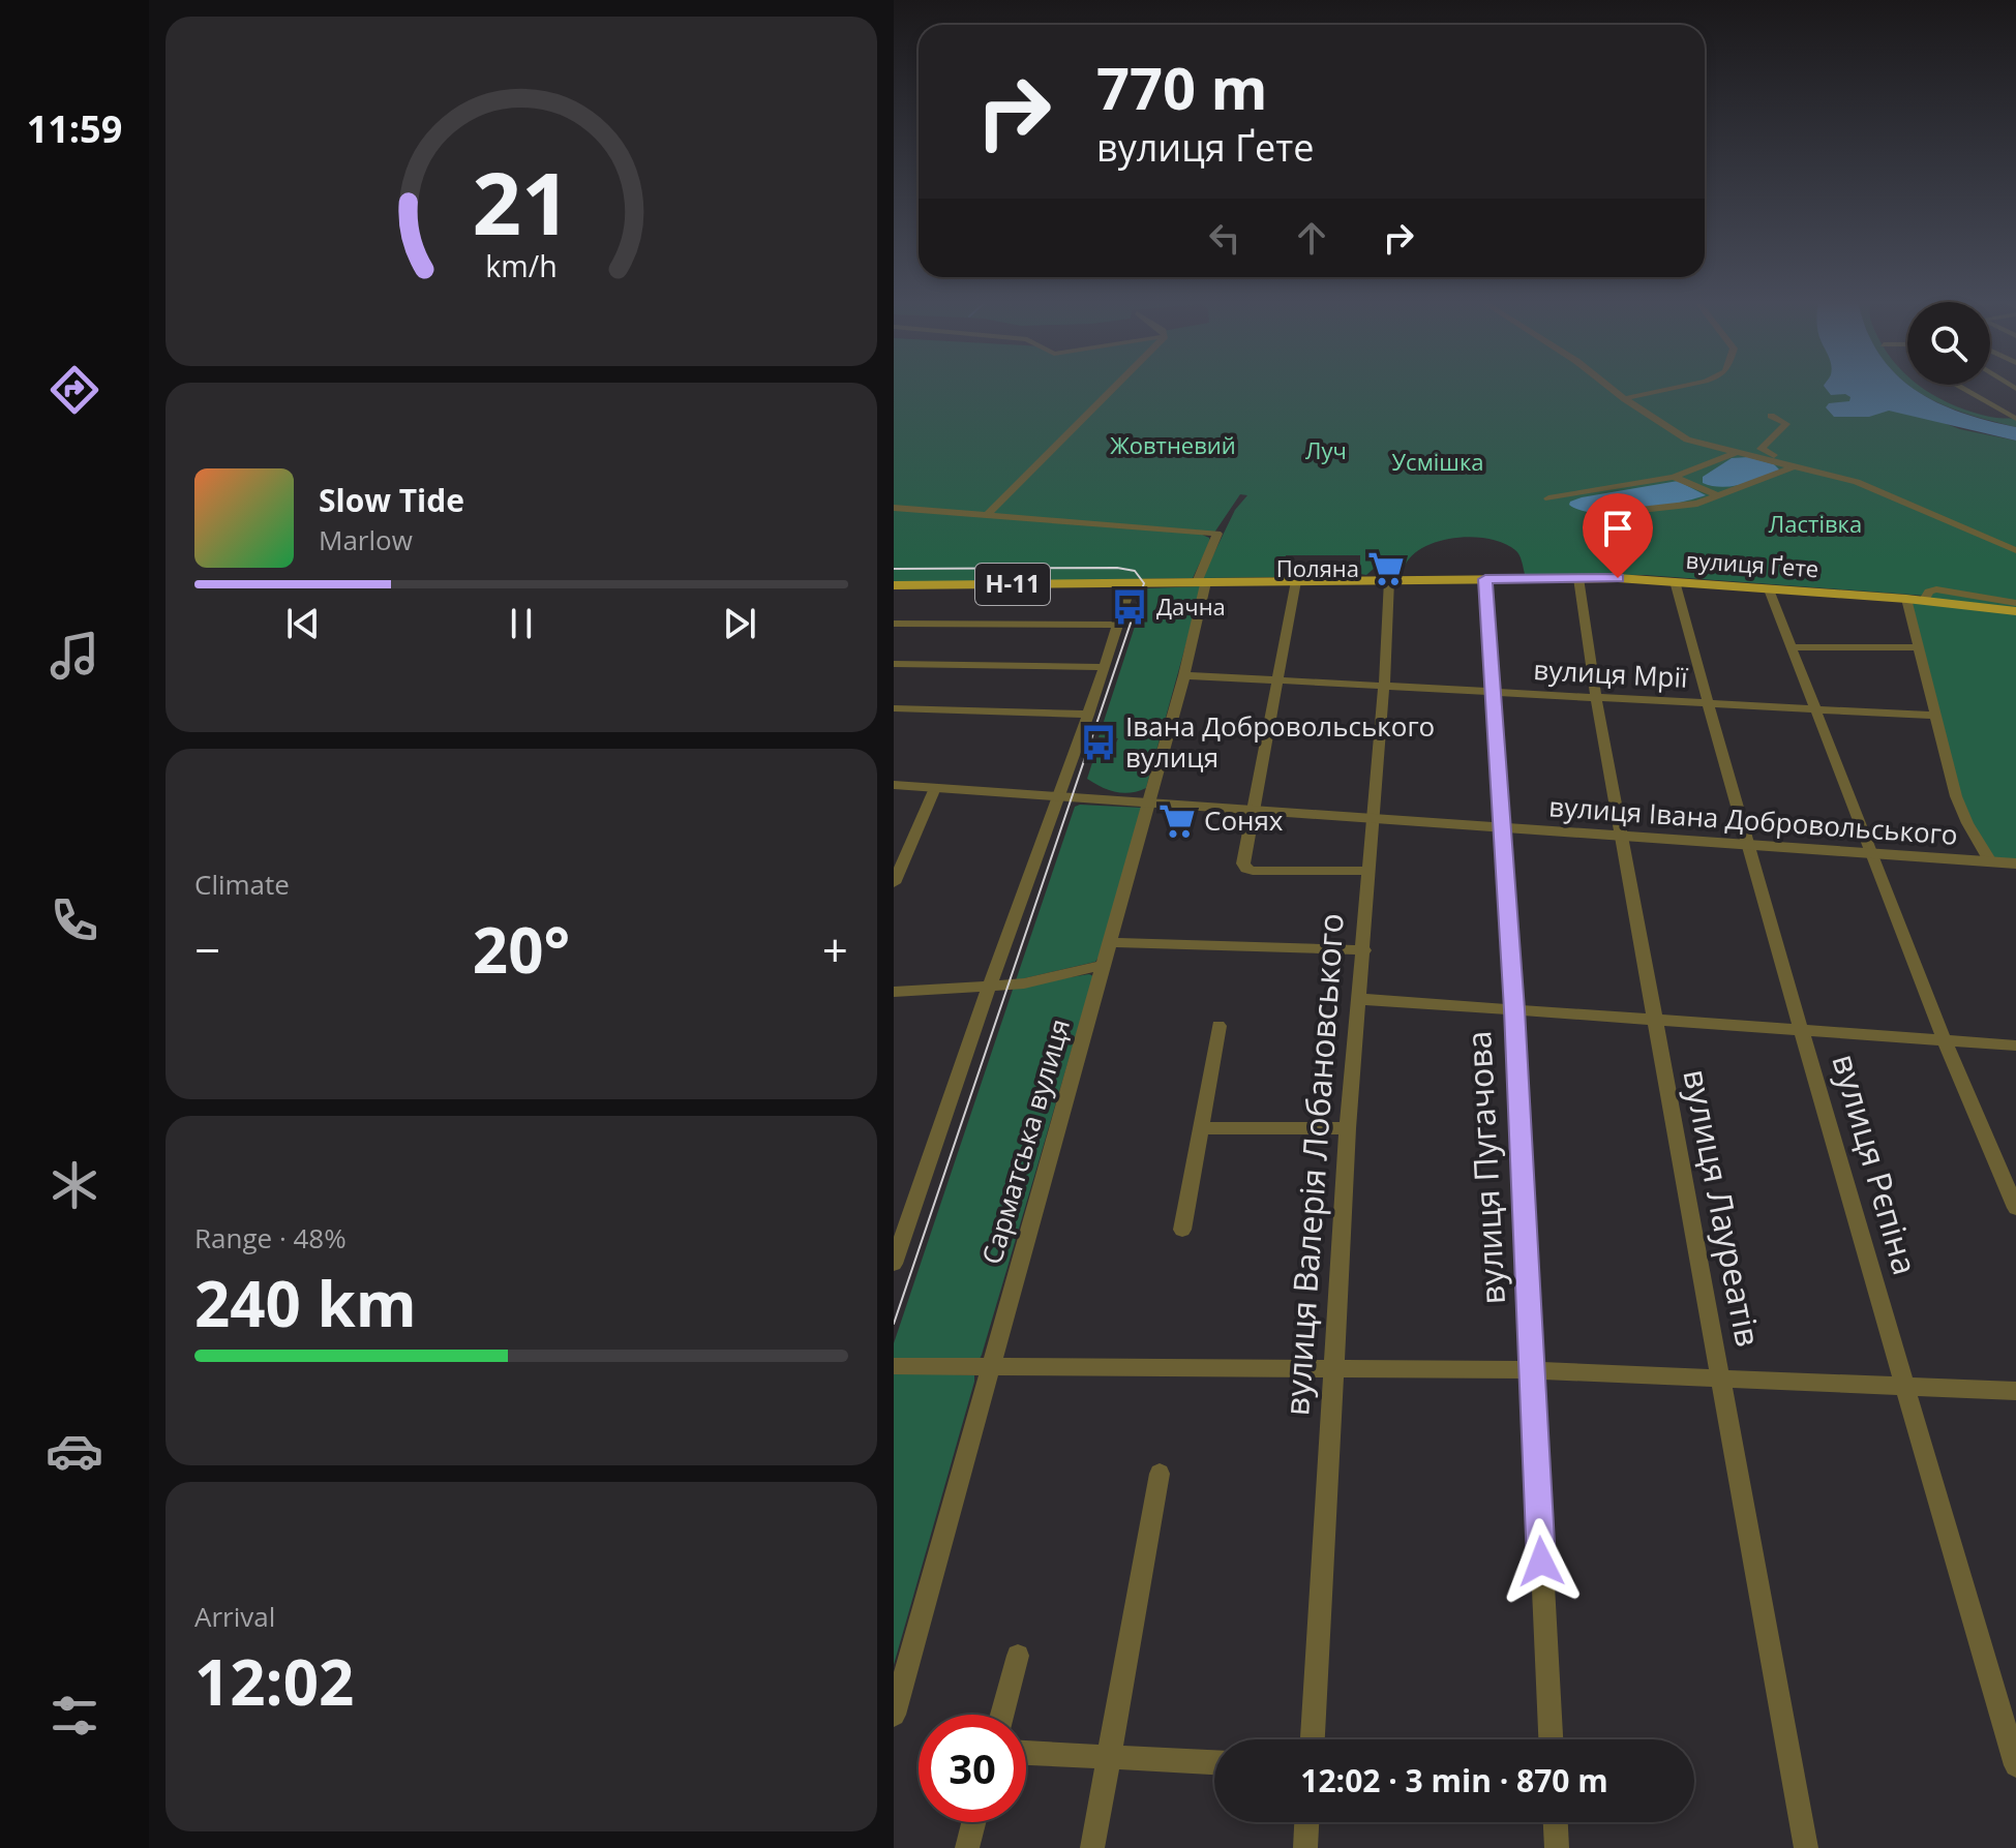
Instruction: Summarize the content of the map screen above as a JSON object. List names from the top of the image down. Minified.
{"streets":{"main road":["вулиця Ґете","Н-11"],"street":["вулиця Мрії","вулиця Івана Добровольського","Сарматська вулиця","вулиця Валерія Лобановського","вулиця Рєпіна","вулиця Пугачова","вулиця Лауреатів"]},"crossings":[["вулиця Ґете","Н-11"],["вулиця Ґете","Сарматська вулиця"],["вулиця Ґете","вулиця Валерія Лобановського"],["вулиця Ґете","вулиця Рєпіна"],["вулиця Ґете","вулиця Пугачова"],["вулиця Ґете","вулиця Лауреатів"],["вулиця Мрії","Сарматська вулиця"],["вулиця Мрії","вулиця Валерія Лобановського"],["вулиця Мрії","вулиця Рєпіна"],["вулиця Мрії","вулиця Пугачова"],["вулиця Мрії","вулиця Лауреатів"],["вулиця Івана Добровольського","Сарматська вулиця"],["вулиця Івана Добровольського","вулиця Валерія Лобановського"],["вулиця Івана Добровольського","вулиця Рєпіна"],["вулиця Івана Добровольського","вулиця Пугачова"],["вулиця Івана Добровольського","вулиця Лауреатів"]],"parks":["Жовтневий","Луч","Усмішка","Ластівка"],"places":{"supermarket":["Поляна","Сонях"],"bus stop":["Дачна","Івана Добровольського вулиця"]},"page":{"tabs":"11:59","turn":["770 m","вулиця Ґете"],"song":["Slow Tide","Marlow"],"tile":["Climate",["Range · 48%","240 km"],["Arrival","12:02"]],"heat":["−","20°","+"],"limit":"30","trip":"12:02 · 3 min · 870 m","gauge":["21","km/h"]}}
